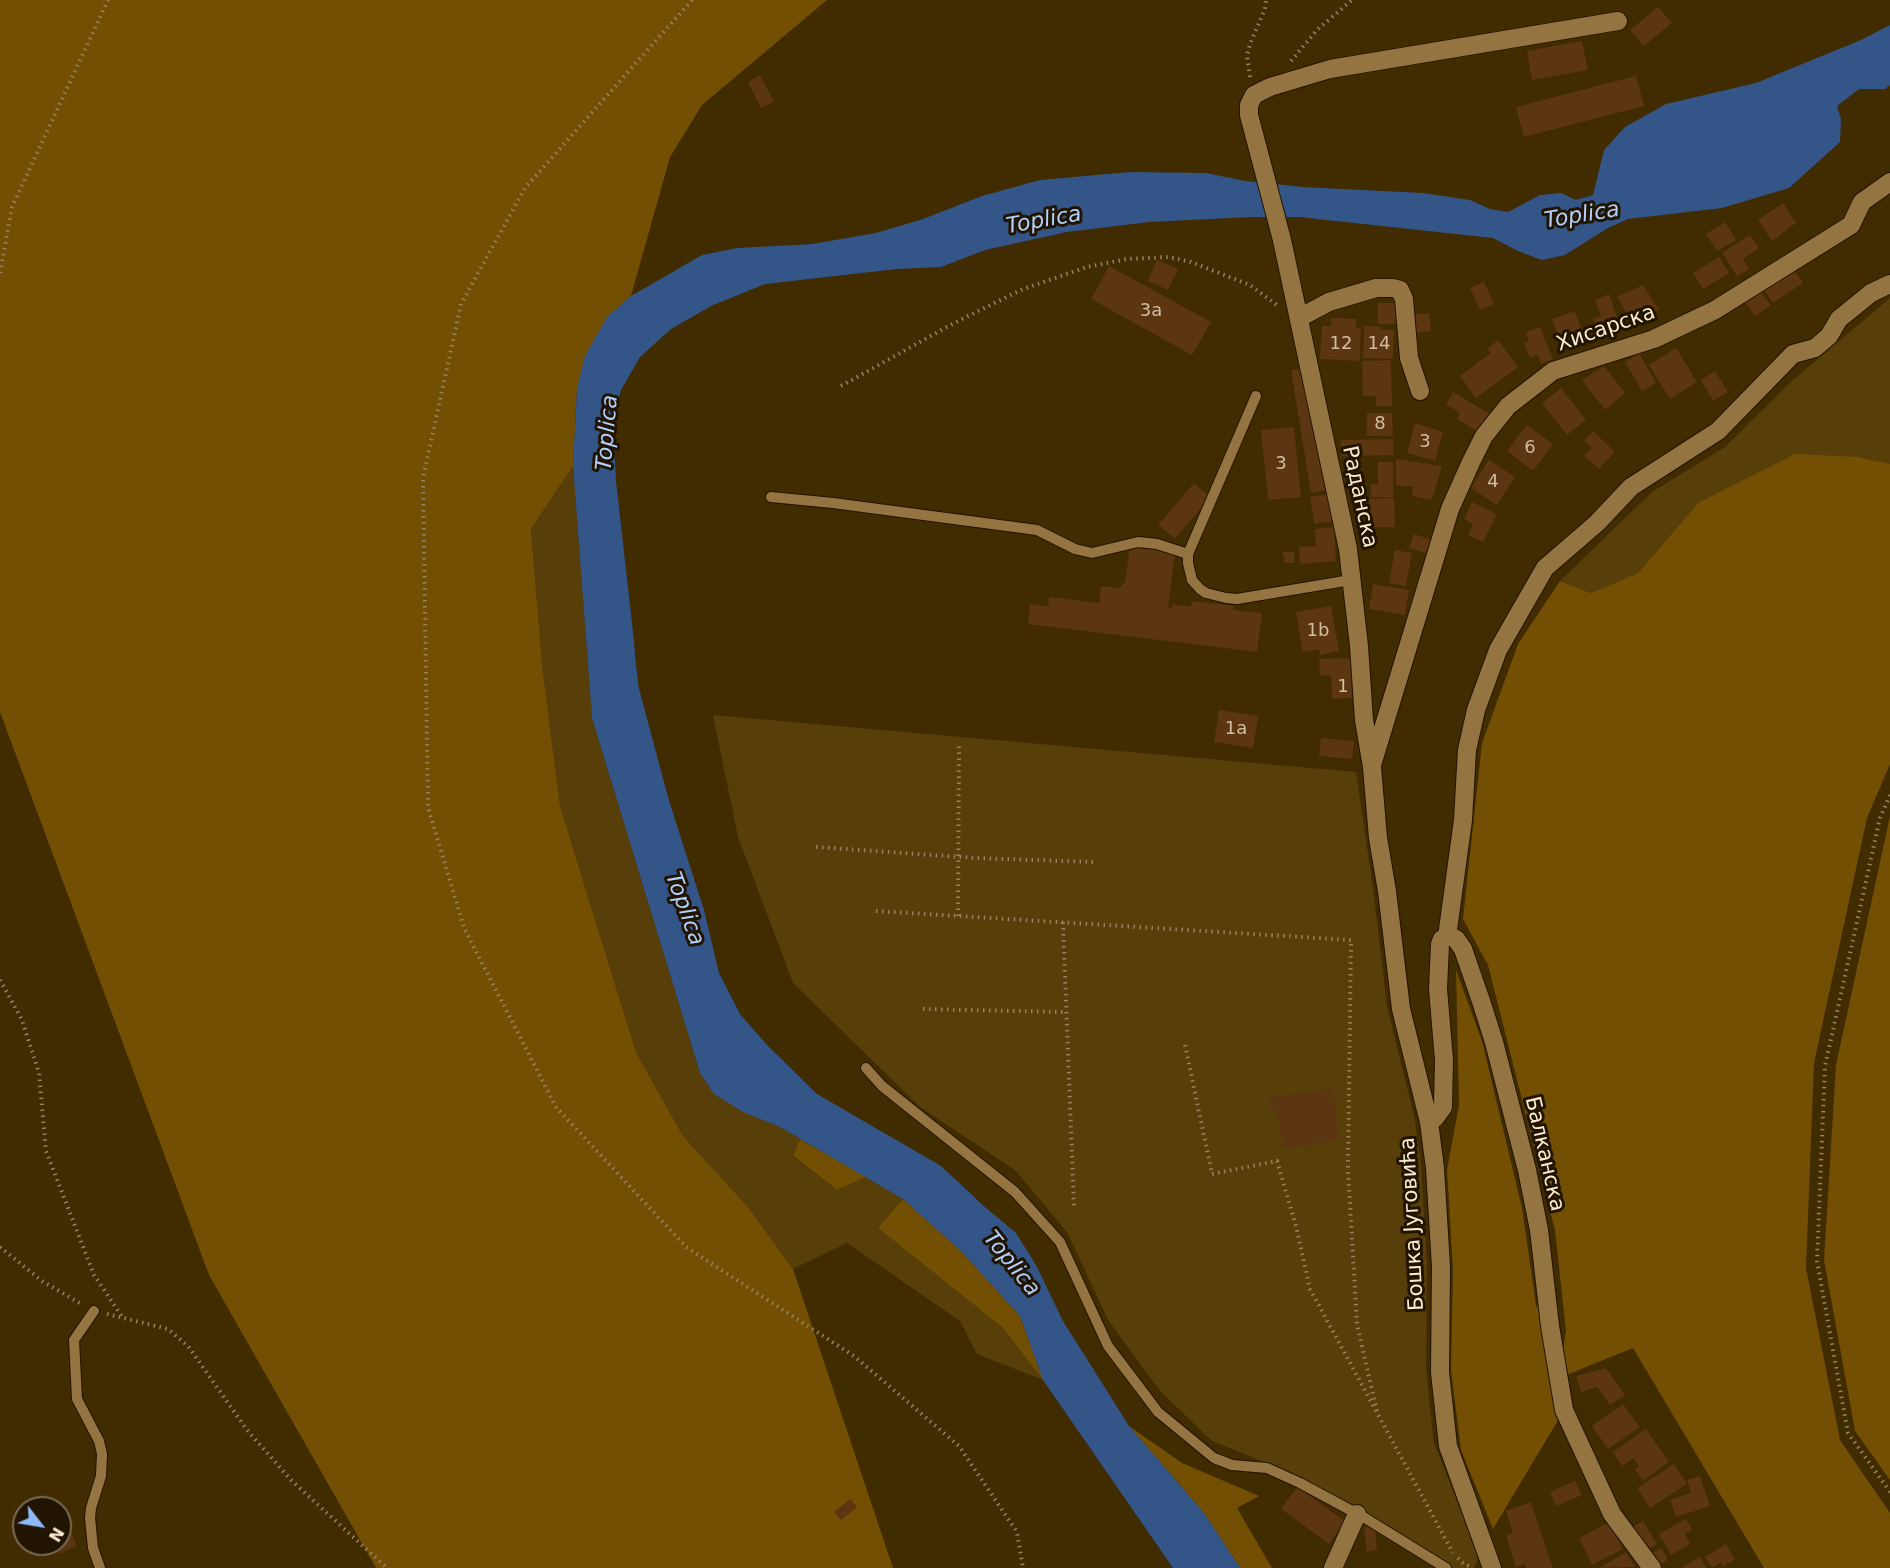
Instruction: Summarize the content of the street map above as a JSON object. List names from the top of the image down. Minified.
{"streets":{"street":["Хисарска","Раданска","Балканска","Бошка Југовића"]},"crossings":[["Хисарска","Раданска"],["Хисарска","Бошка Југовића"],["Раданска","Бошка Југовића"]],"water":["Toplica"],"house_numbers":["3a","12","14","8","3","6","3","4","1b","1","1a"],"north":"bottom right"}
